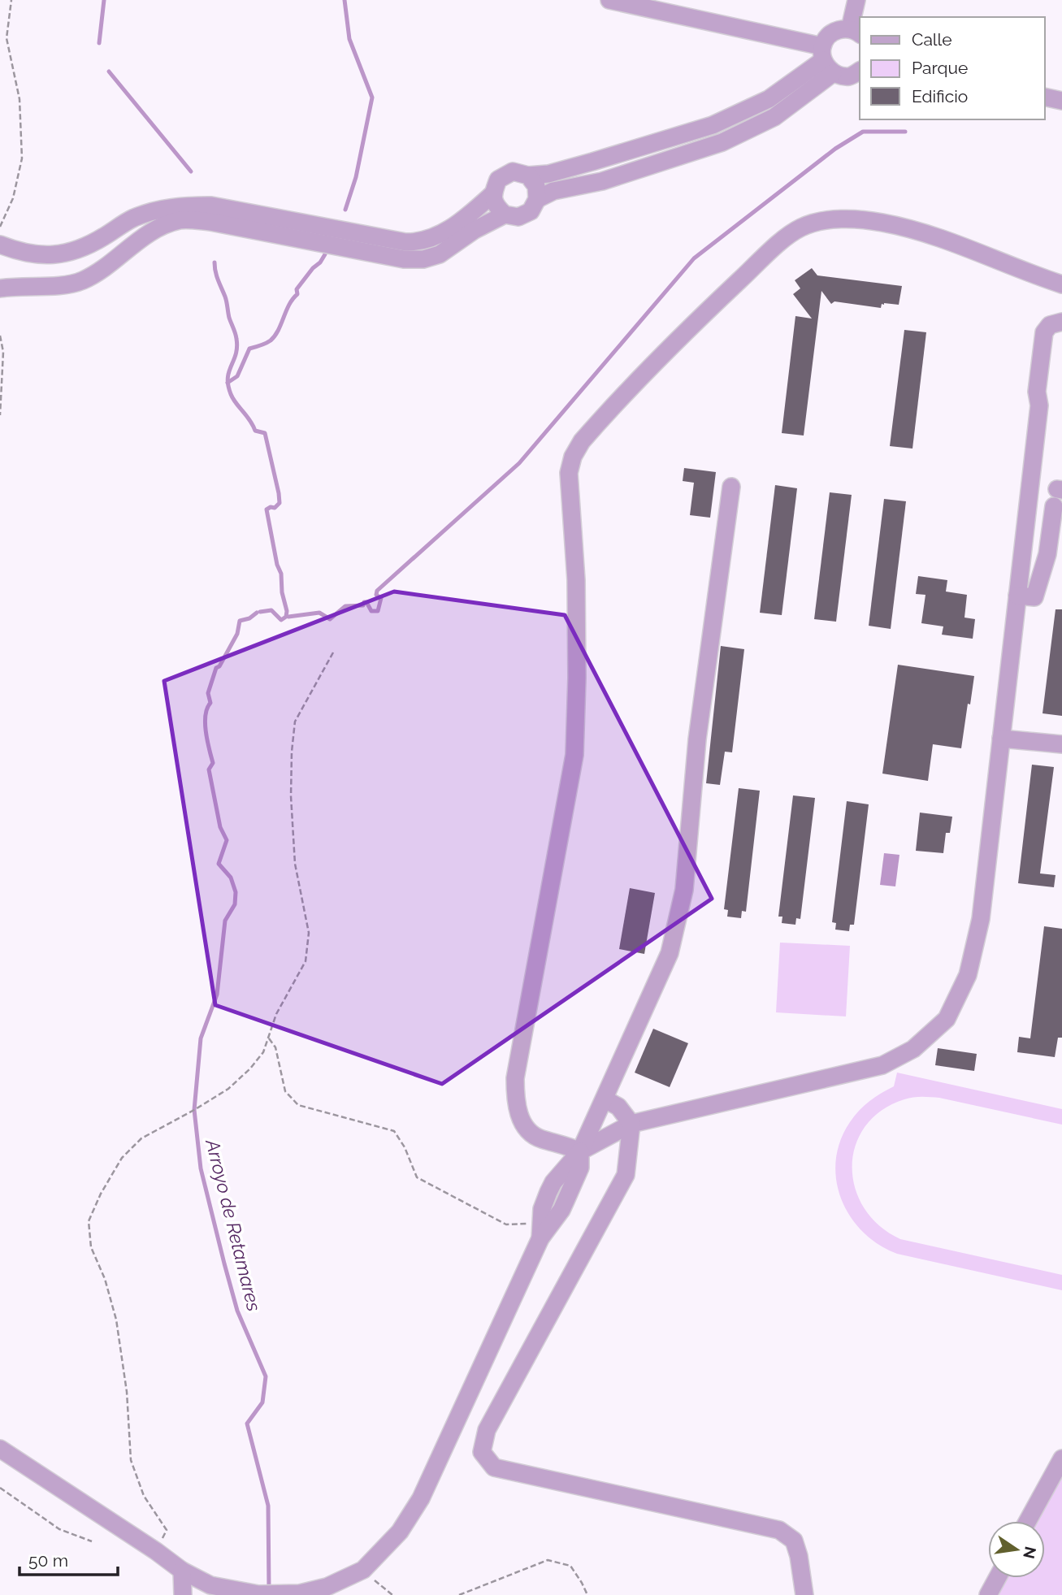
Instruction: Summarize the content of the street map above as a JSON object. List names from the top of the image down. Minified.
{"water":["Arroyo de Retamares"],"legend":["Calle","Parque","Edificio"],"scale_bar":"50 m","north":"right"}
